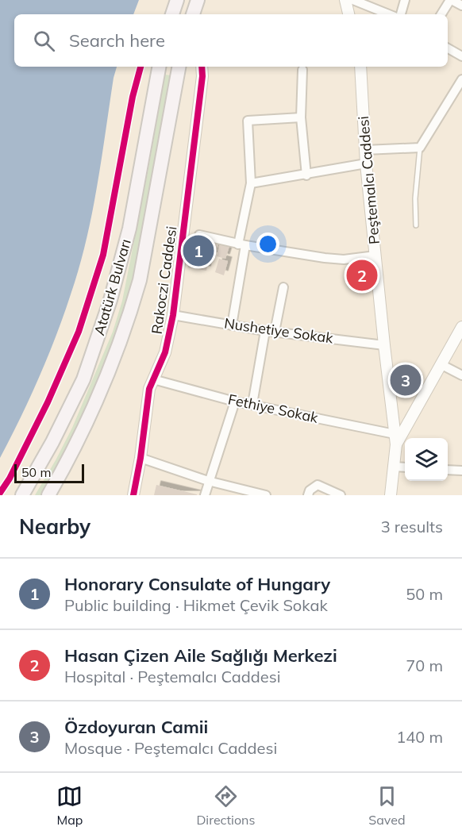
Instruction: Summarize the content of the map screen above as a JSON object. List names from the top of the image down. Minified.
{"streets":{"main road":["Atatürk Bulvarı"],"street":["Peştemalcı Caddesi","Rakoczi Caddesi","Nushetiye Sokak","Fethiye Sokak"]},"crossings":[["Peştemalcı Caddesi","Nushetiye Sokak"],["Peştemalcı Caddesi","Fethiye Sokak"],["Rakoczi Caddesi","Nushetiye Sokak"],["Rakoczi Caddesi","Fethiye Sokak"]],"scale_bar":"50 m","page":{"search":"Search here","pins":["1","2","3"],"scale":"50 m","heading":["Nearby","3 results"],"list":[{"mark":"1","name":"Honorary Consulate of Hungary","note":"Public building · Hikmet Çevik Sokak","value":"50 m"},{"mark":"2","name":"Hasan Çizen Aile Sağlığı Merkezi","note":"Hospital · Peştemalcı Caddesi","value":"70 m"},{"mark":"3","name":"Özdoyuran Camii","note":"Mosque · Peştemalcı Caddesi","value":"140 m"}],"nav":["Map","Directions","Saved"]}}
